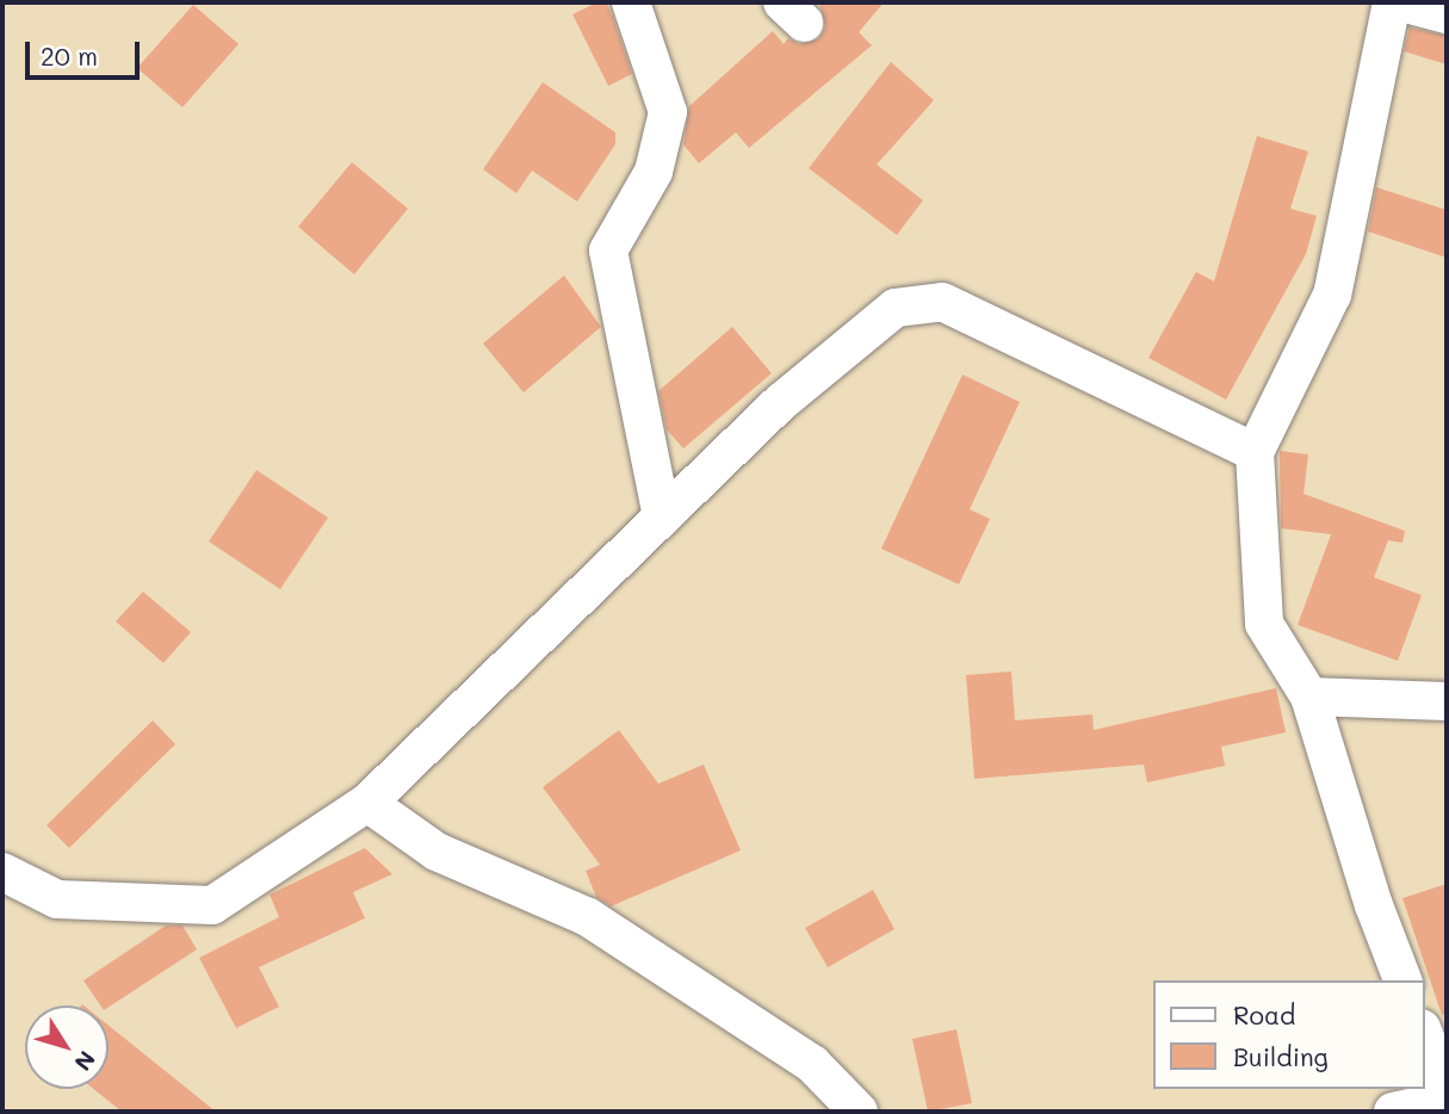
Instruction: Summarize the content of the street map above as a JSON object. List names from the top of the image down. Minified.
{"legend":["Road","Building"],"scale_bar":"20 m","north":"bottom right"}
